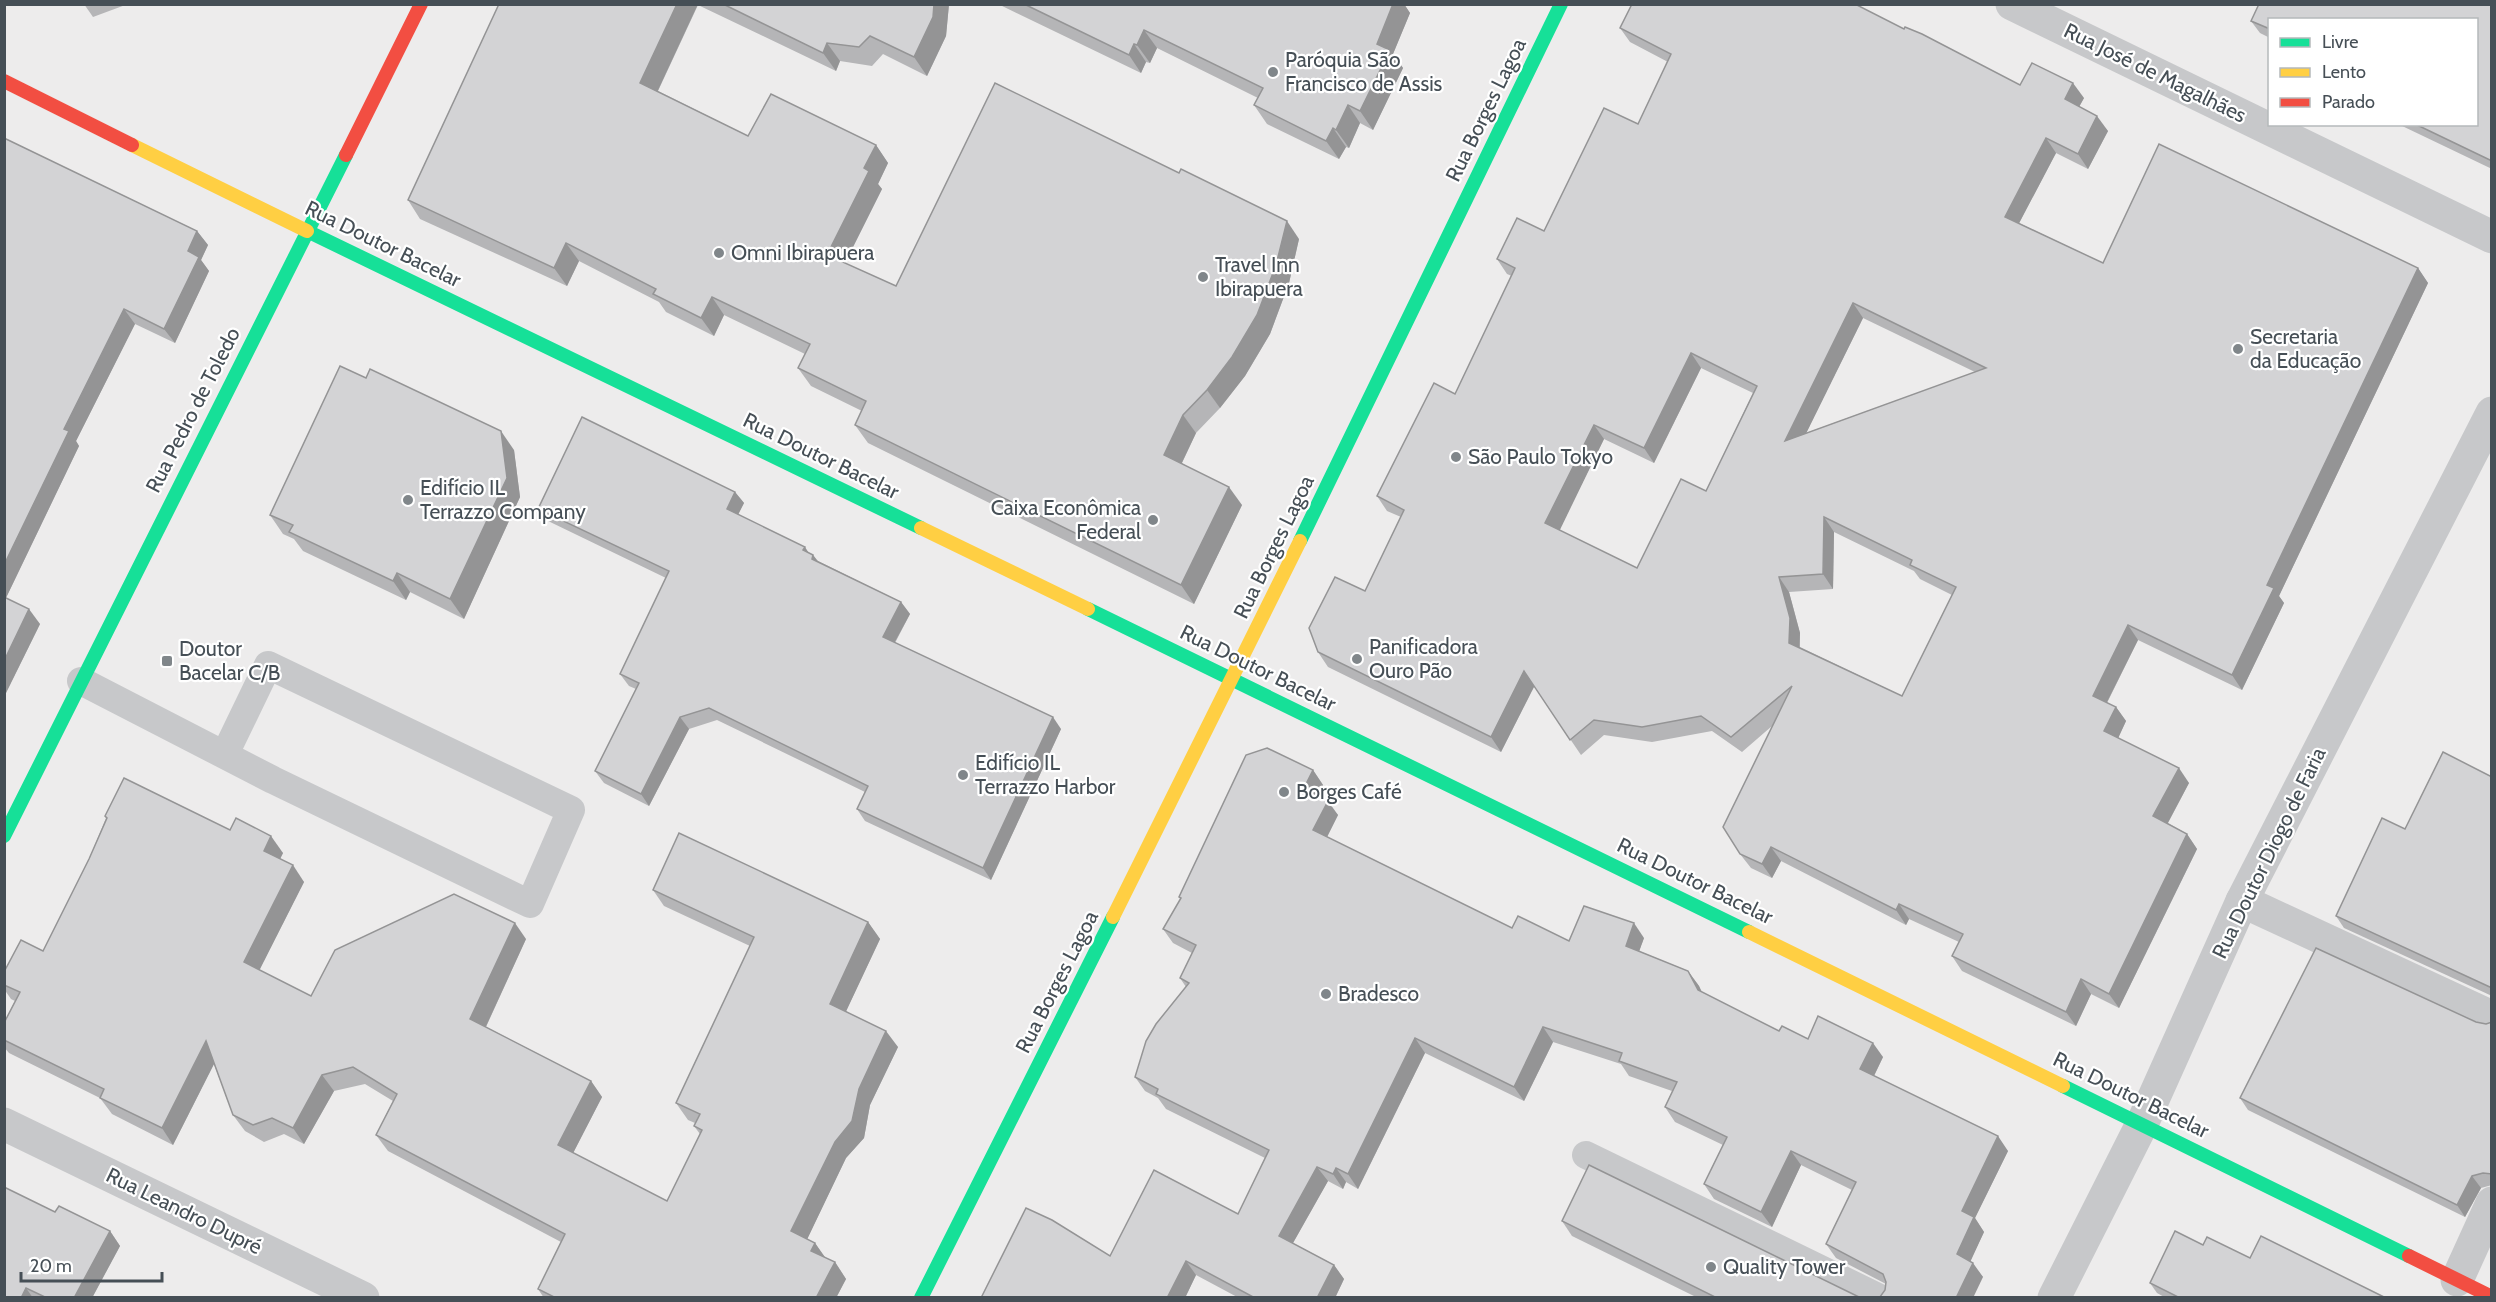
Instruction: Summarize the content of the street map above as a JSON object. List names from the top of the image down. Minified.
{"streets":{"street":["Rua José de Magalhães","Rua Borges Lagoa","Rua Doutor Bacelar","Rua Pedro de Toledo","Rua Doutor Diogo de Faria","Rua Leandro Dupré"]},"crossings":[["Rua Borges Lagoa","Rua Doutor Bacelar"],["Rua Doutor Bacelar","Rua Pedro de Toledo"],["Rua Doutor Bacelar","Rua Doutor Diogo de Faria"]],"places":{"other":["Paróquia São Francisco de Assis","Omni Ibirapuera","Travel Inn Ibirapuera","Secretaria da Educação","São Paulo Tokyo","Edifício IL Terrazzo Company","Caixa Econômica Federal","Panificadora Ouro Pão","Edifício IL Terrazzo Harbor","Borges Café","Bradesco","Quality Tower"],"transit":["Doutor Bacelar C/B"]},"legend":["Livre","Lento","Parado"],"scale_bar":"20 m"}
